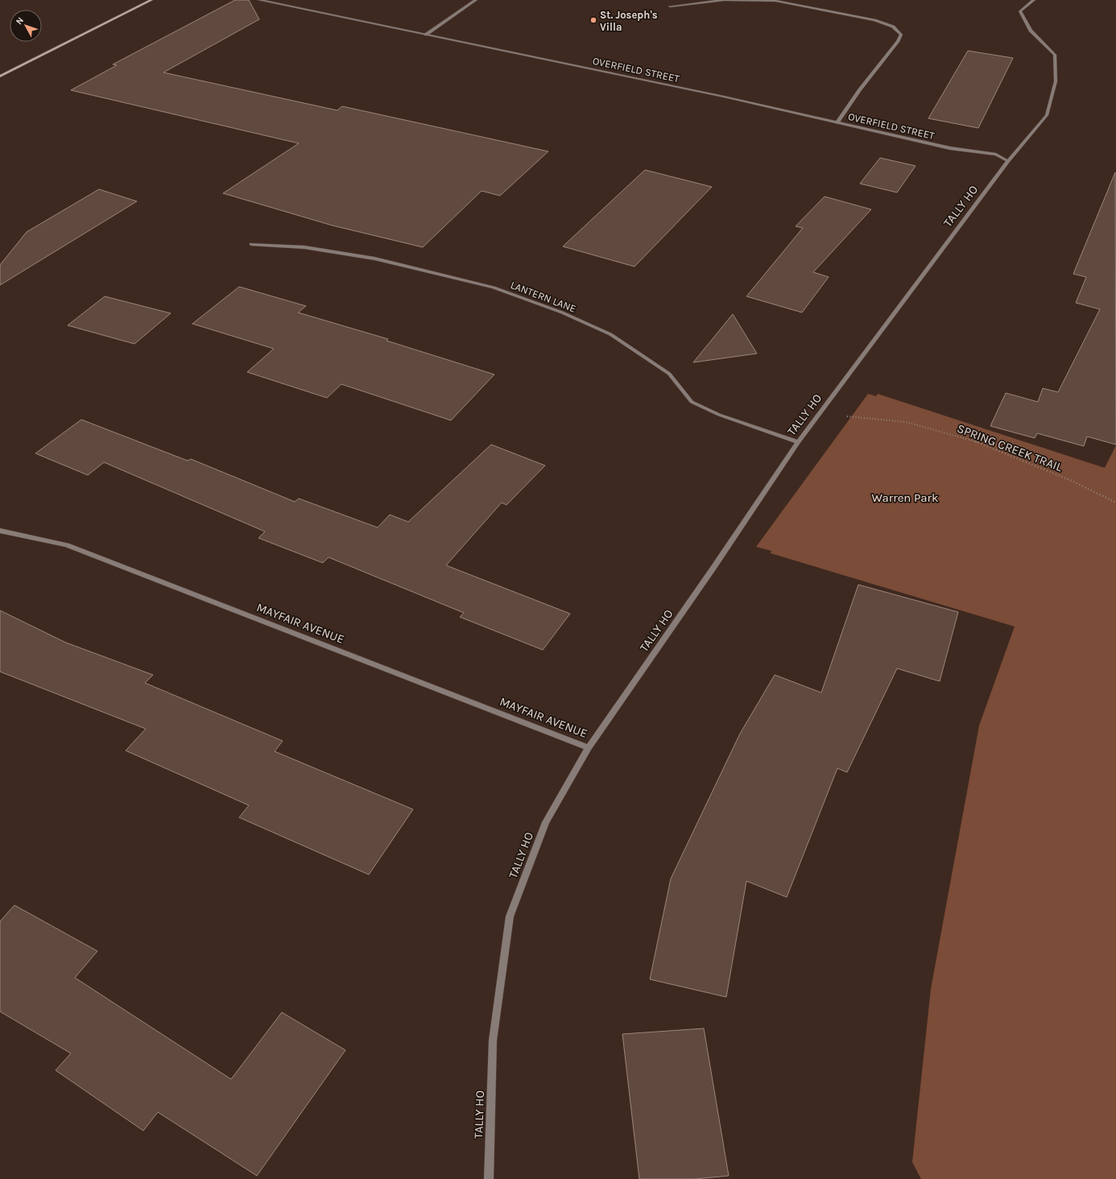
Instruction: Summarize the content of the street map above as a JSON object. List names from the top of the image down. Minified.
{"streets":{"street":["OVERFIELD STREET","TALLY HO","LANTERN LANE","MAYFAIR AVENUE"],"path":["SPRING CREEK TRAIL"]},"crossings":[["OVERFIELD STREET","TALLY HO"],["TALLY HO","LANTERN LANE"],["TALLY HO","SPRING CREEK TRAIL"],["TALLY HO","MAYFAIR AVENUE"]],"parks":["Warren Park"],"places":["St. Joseph's Villa"],"north":"top left"}
